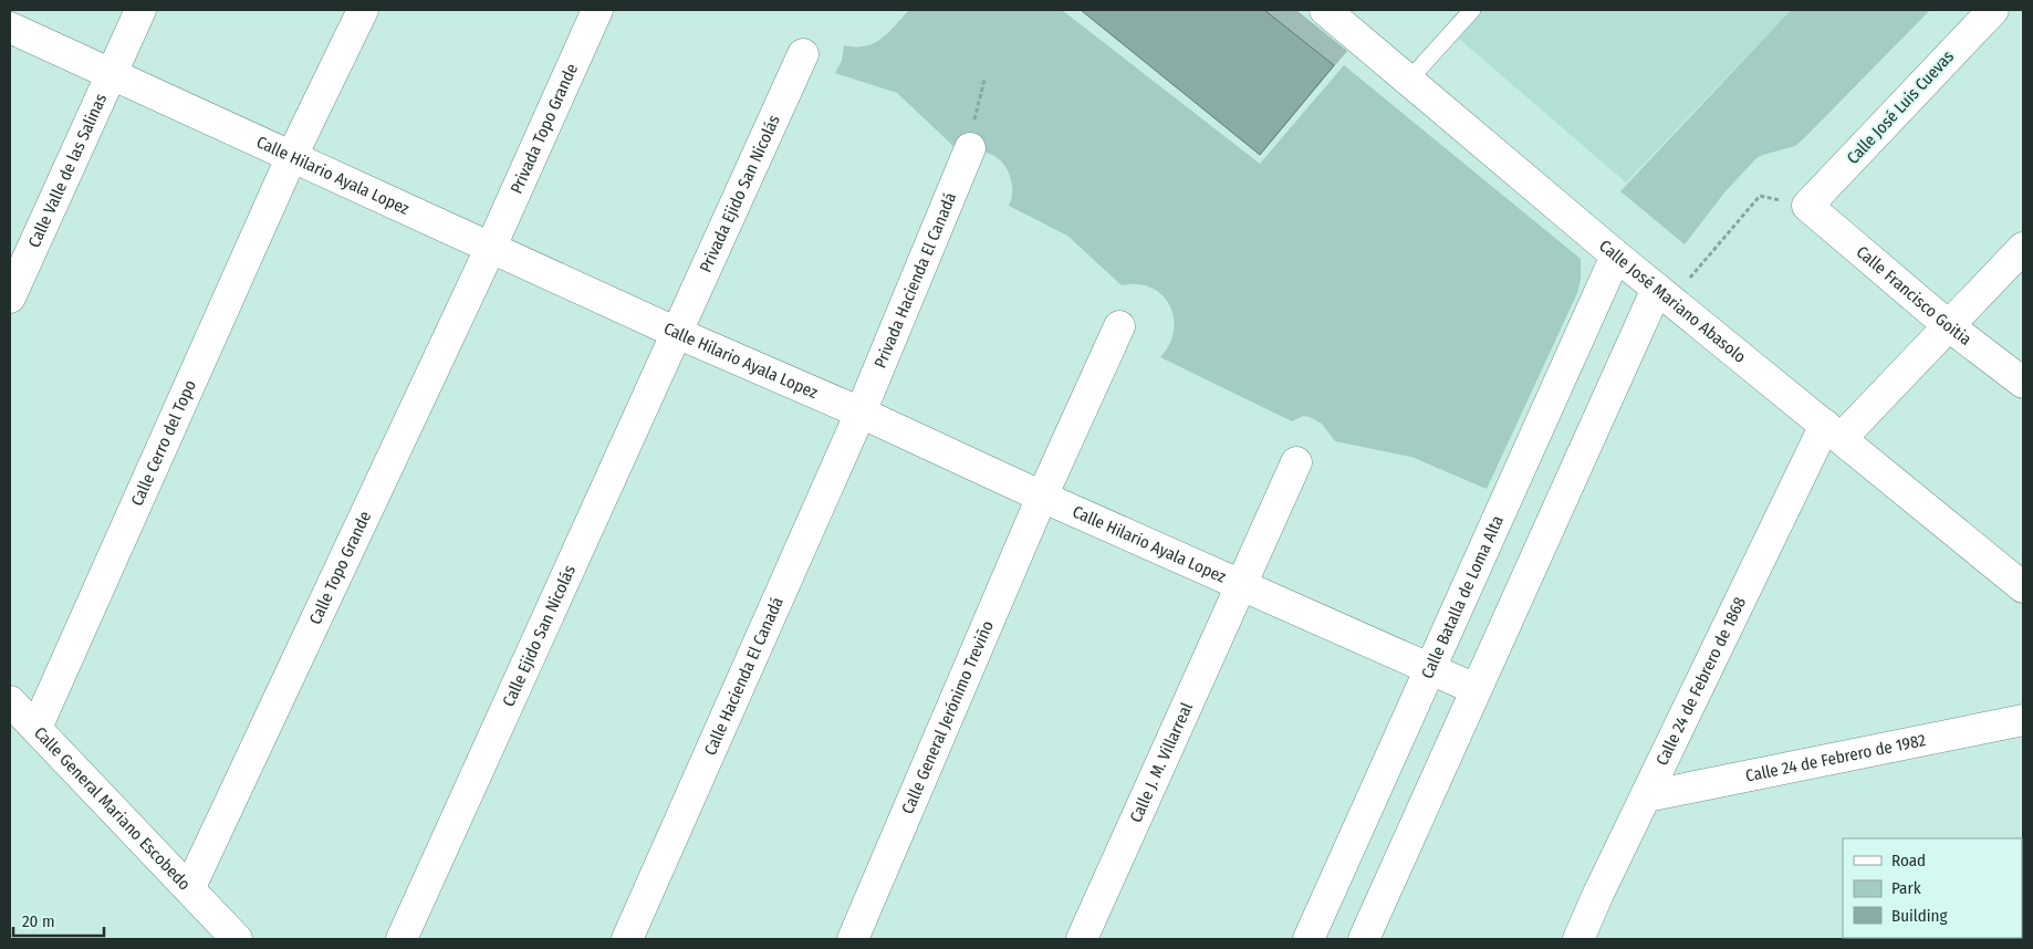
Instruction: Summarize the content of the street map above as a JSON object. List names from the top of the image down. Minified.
{"streets":{"street":["Calle José Luis Cuevas","Privada Topo Grande","Calle Valle de las Salinas","Calle Hilario Ayala Lopez","Privada Ejido San Nicolás","Privada Hacienda El Canadá","Calle Francisco Goitia","Calle José Mariano Abasolo","Calle Cerro del Topo","Calle Topo Grande","Calle Batalla de Loma Alta","Calle Ejido San Nicolás","Calle Hacienda El Canadá","Calle 24 de Febrero de 1868","Calle General Jerónimo Treviño","Calle 24 de Febrero de 1982","Calle J. M. Villarreal","Calle General Mariano Escobedo"]},"crossings":[["Calle José Luis Cuevas","Calle Francisco Goitia"],["Privada Topo Grande","Calle Hilario Ayala Lopez"],["Privada Topo Grande","Calle Topo Grande"],["Calle Valle de las Salinas","Calle Hilario Ayala Lopez"],["Calle Hilario Ayala Lopez","Privada Ejido San Nicolás"],["Calle Hilario Ayala Lopez","Privada Hacienda El Canadá"],["Calle Hilario Ayala Lopez","Calle Cerro del Topo"],["Calle Hilario Ayala Lopez","Calle Topo Grande"],["Calle Hilario Ayala Lopez","Calle Batalla de Loma Alta"],["Calle Hilario Ayala Lopez","Calle Ejido San Nicolás"],["Calle Hilario Ayala Lopez","Calle Hacienda El Canadá"],["Calle Hilario Ayala Lopez","Calle General Jerónimo Treviño"],["Calle Hilario Ayala Lopez","Calle J. M. Villarreal"],["Privada Ejido San Nicolás","Calle Ejido San Nicolás"],["Privada Hacienda El Canadá","Calle Hacienda El Canadá"],["Calle Francisco Goitia","Calle 24 de Febrero de 1868"],["Calle José Mariano Abasolo","Calle Batalla de Loma Alta"],["Calle José Mariano Abasolo","Calle 24 de Febrero de 1868"],["Calle Cerro del Topo","Calle General Mariano Escobedo"],["Calle Topo Grande","Calle General Mariano Escobedo"],["Calle 24 de Febrero de 1868","Calle 24 de Febrero de 1982"]],"legend":["Road","Park","Building"],"scale_bar":"20 m"}
